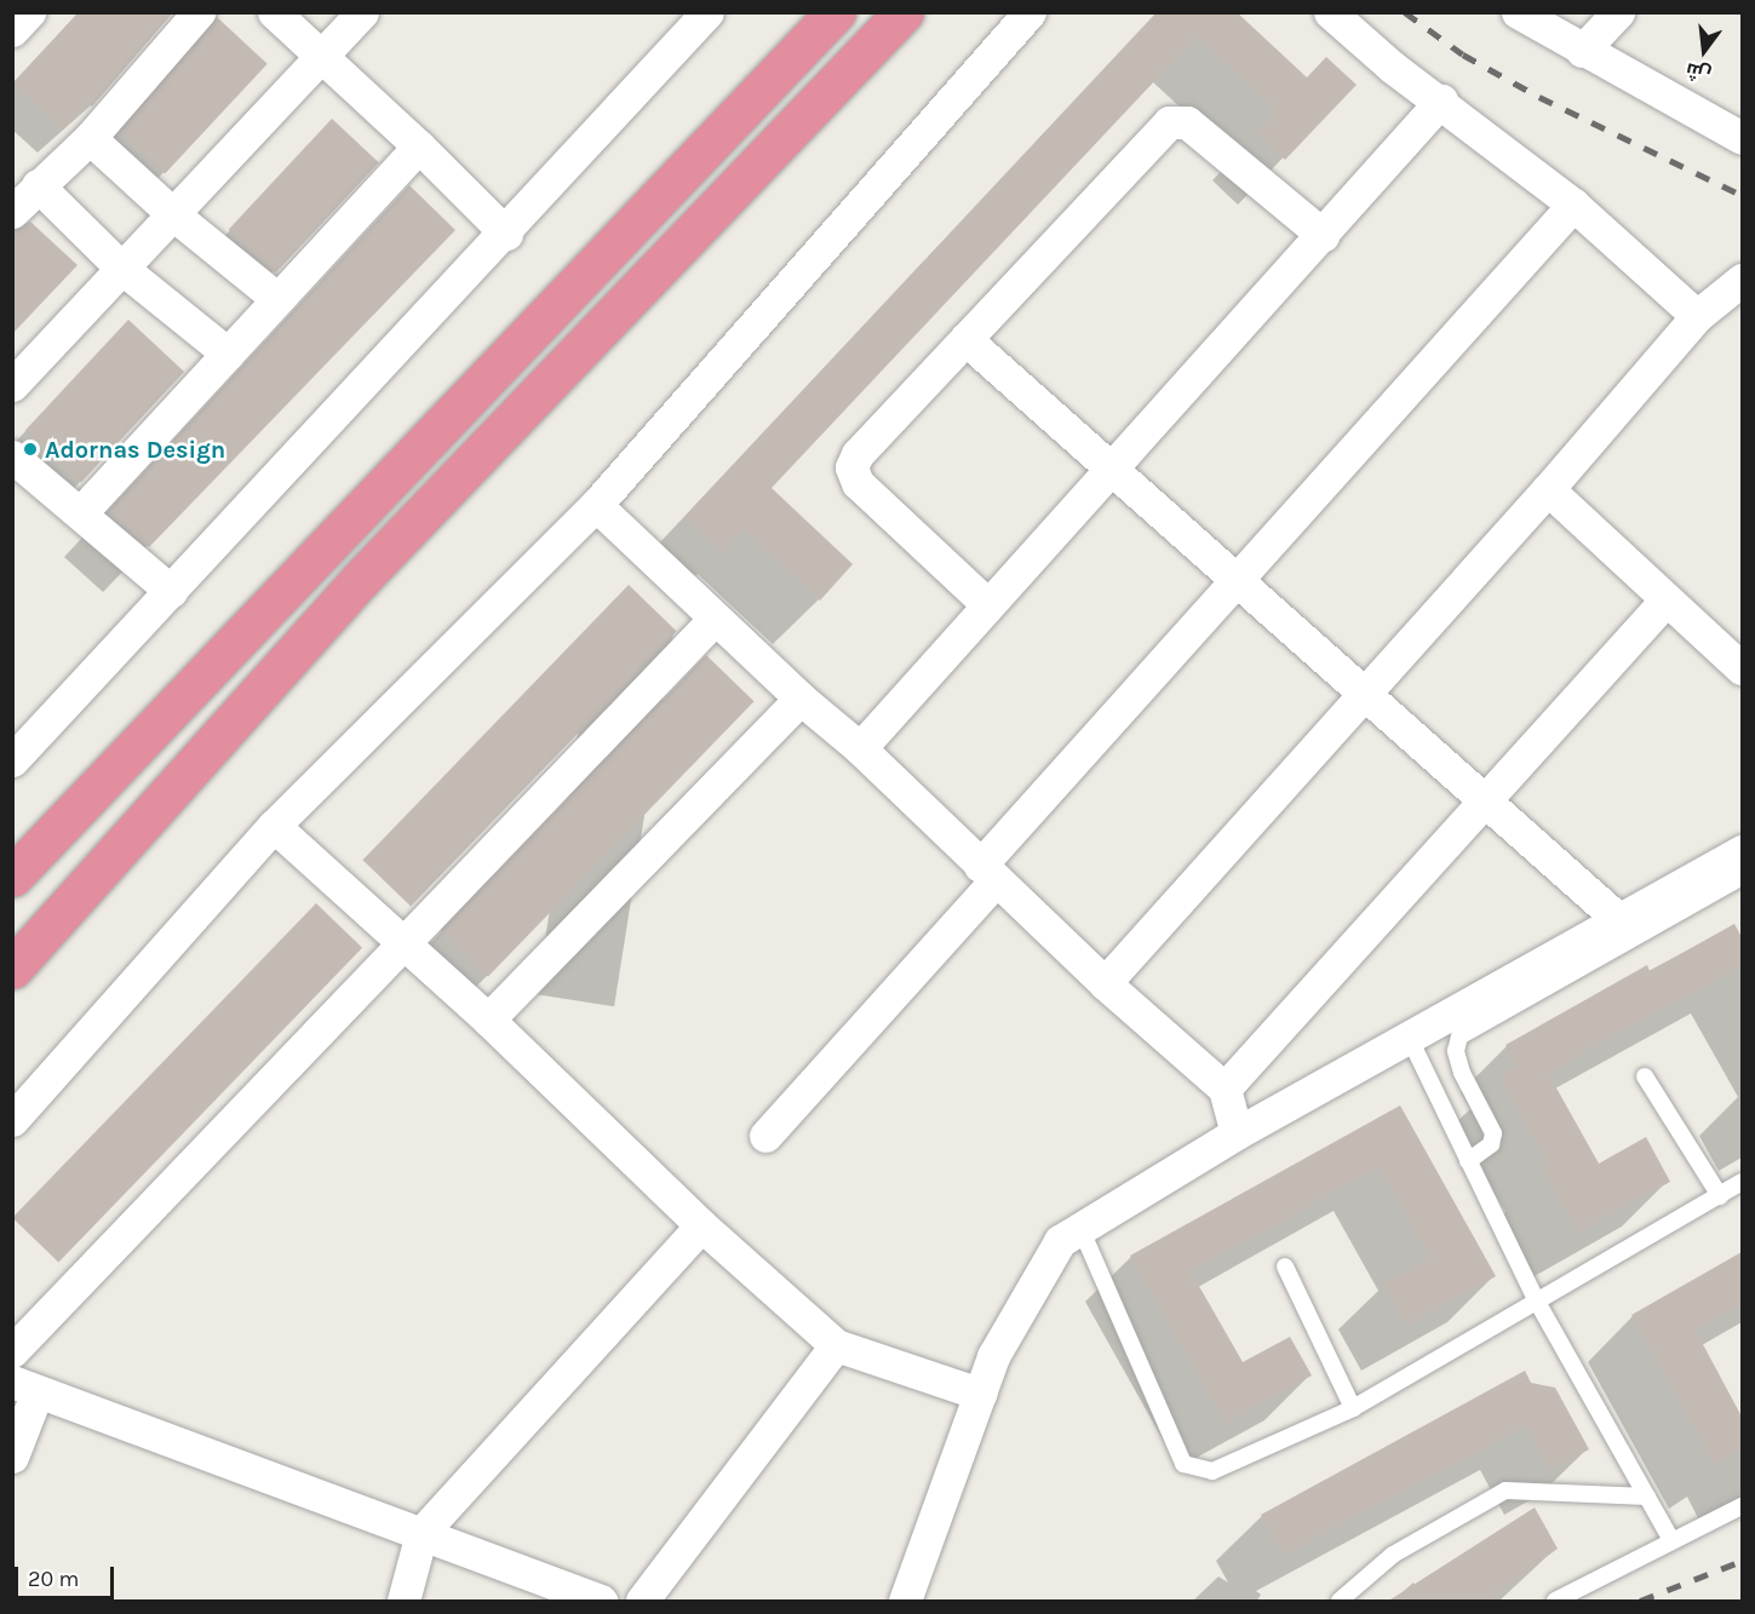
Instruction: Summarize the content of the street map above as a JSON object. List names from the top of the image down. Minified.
{"places":["Adornas Design"],"scale_bar":"20 m","north":"bottom"}
